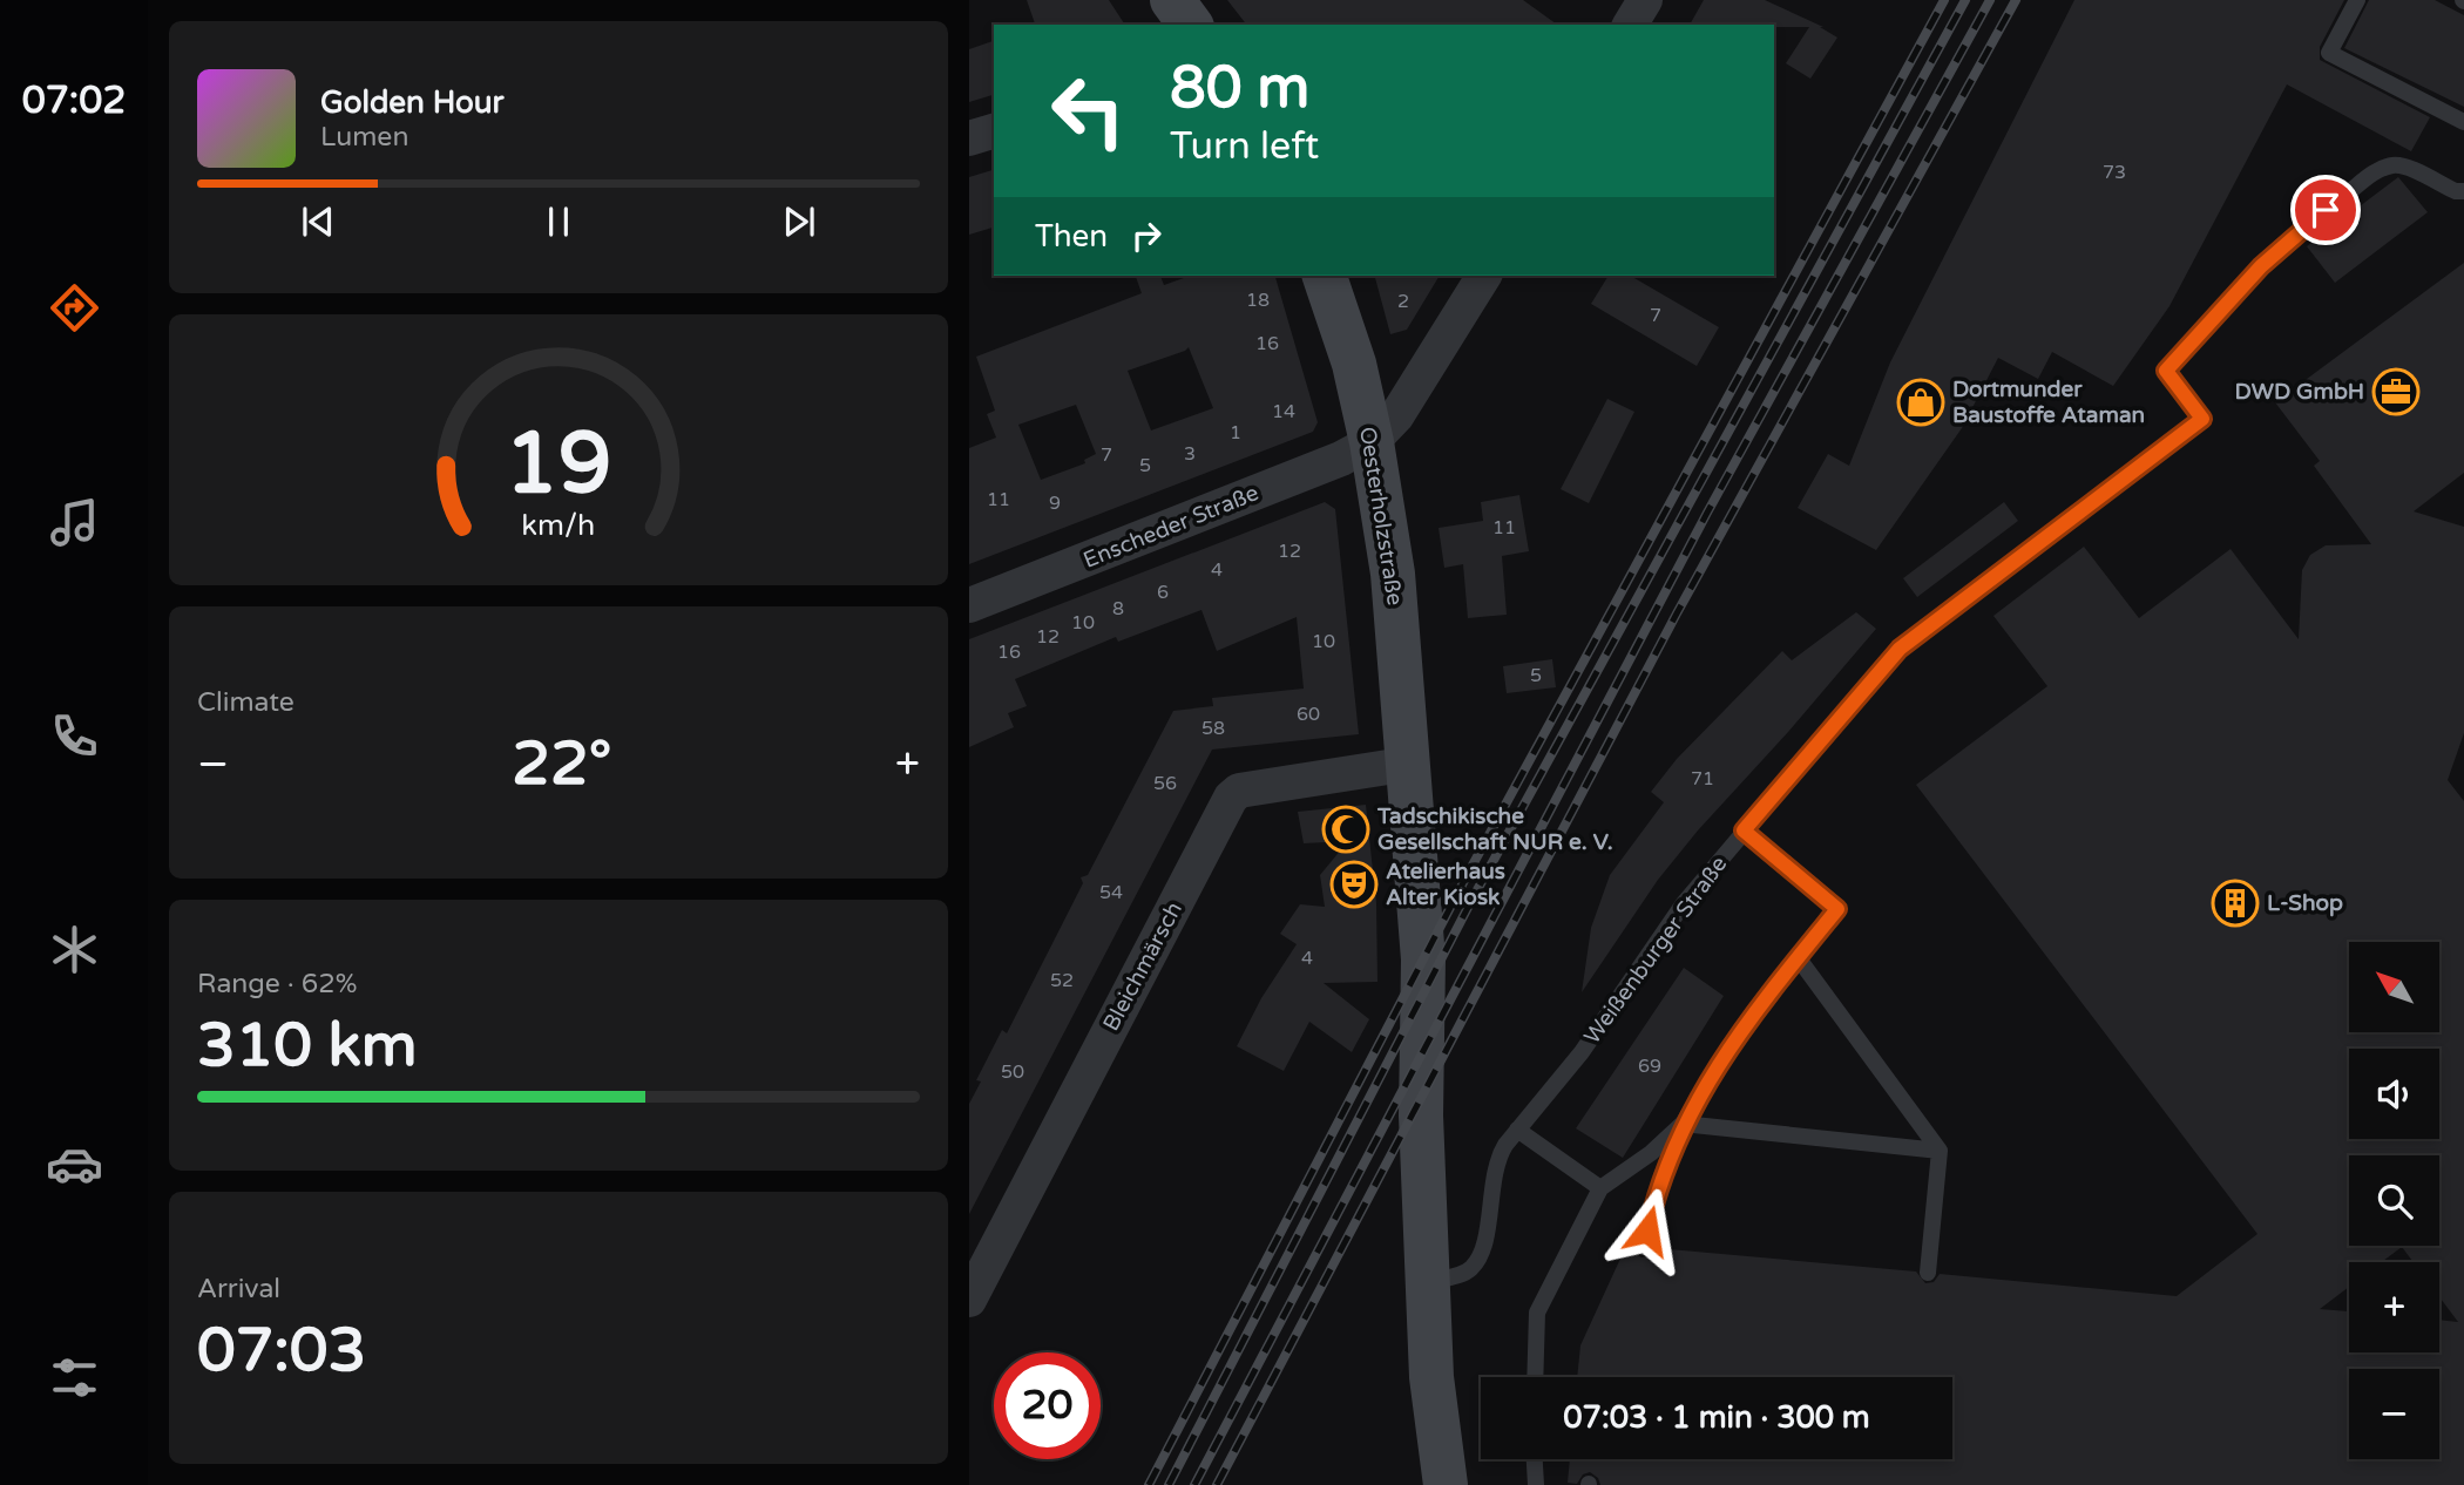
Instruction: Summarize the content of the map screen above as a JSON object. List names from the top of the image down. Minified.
{"streets":{"street":["Oesterholzstraße","Enscheder Straße","Bleichmärsch"],"lane":["Weißenburger Straße"]},"crossings":[["Oesterholzstraße","Enscheder Straße"],["Oesterholzstraße","Bleichmärsch"]],"places":{"office":["DWD GmbH"],"shop":["Dortmunder Baustoffe Ataman"],"mosque":["Tadschikische Gesellschaft NUR e. V."],"theatre":["Atelierhaus Alter Kiosk"],"building":["L-Shop"]},"house_numbers":["73","18","2","7","16","14","1","3","7","5","11","9","11","12","4","6","8","10","12","10","16","5","60","58","71","56","54","4","52","69","50"],"north":"top left","page":{"tabs":"07:02","turn":["80 m","Turn left"],"song":["Golden Hour","Lumen"],"then":"Then","tile":["Climate",["Range · 62%","310 km"],["Arrival","07:03"]],"heat":["−","22°","+"],"map_buttons":["+","−"],"limit":"20","trip":"07:03 · 1 min · 300 m","gauge":["19","km/h"]}}
